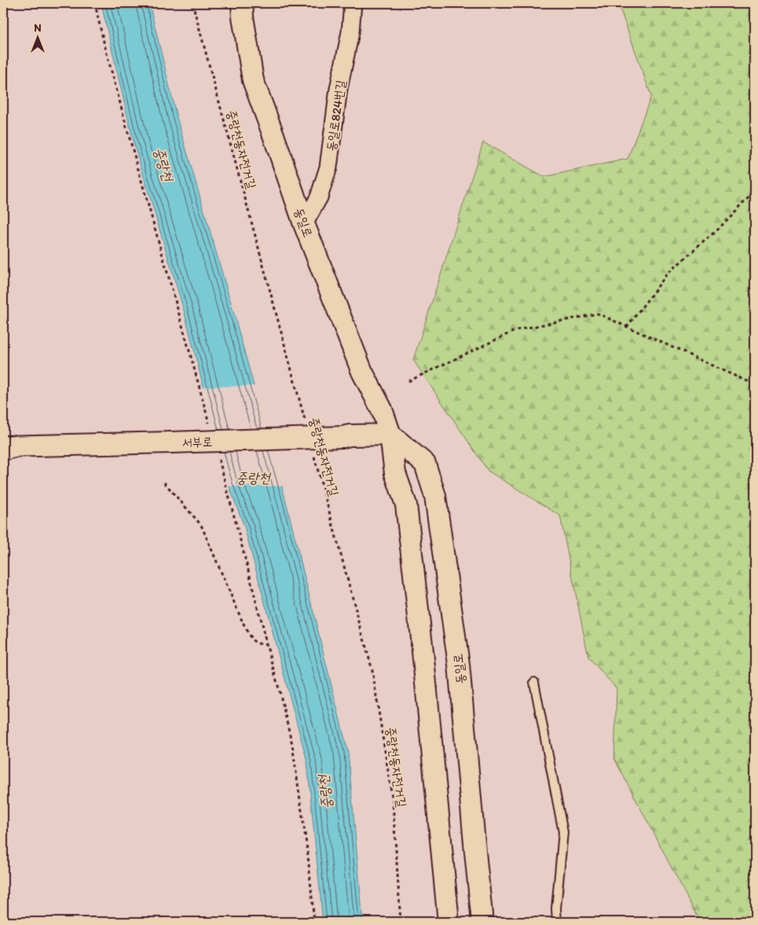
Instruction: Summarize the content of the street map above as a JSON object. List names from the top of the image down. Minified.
{"streets":{"street":["동일로824번길","동일로","서부로"],"path":["중랑천동자전거길"]},"crossings":[["동일로824번길","동일로"],["동일로","서부로"]],"water":["중랑천"],"north":"top"}
